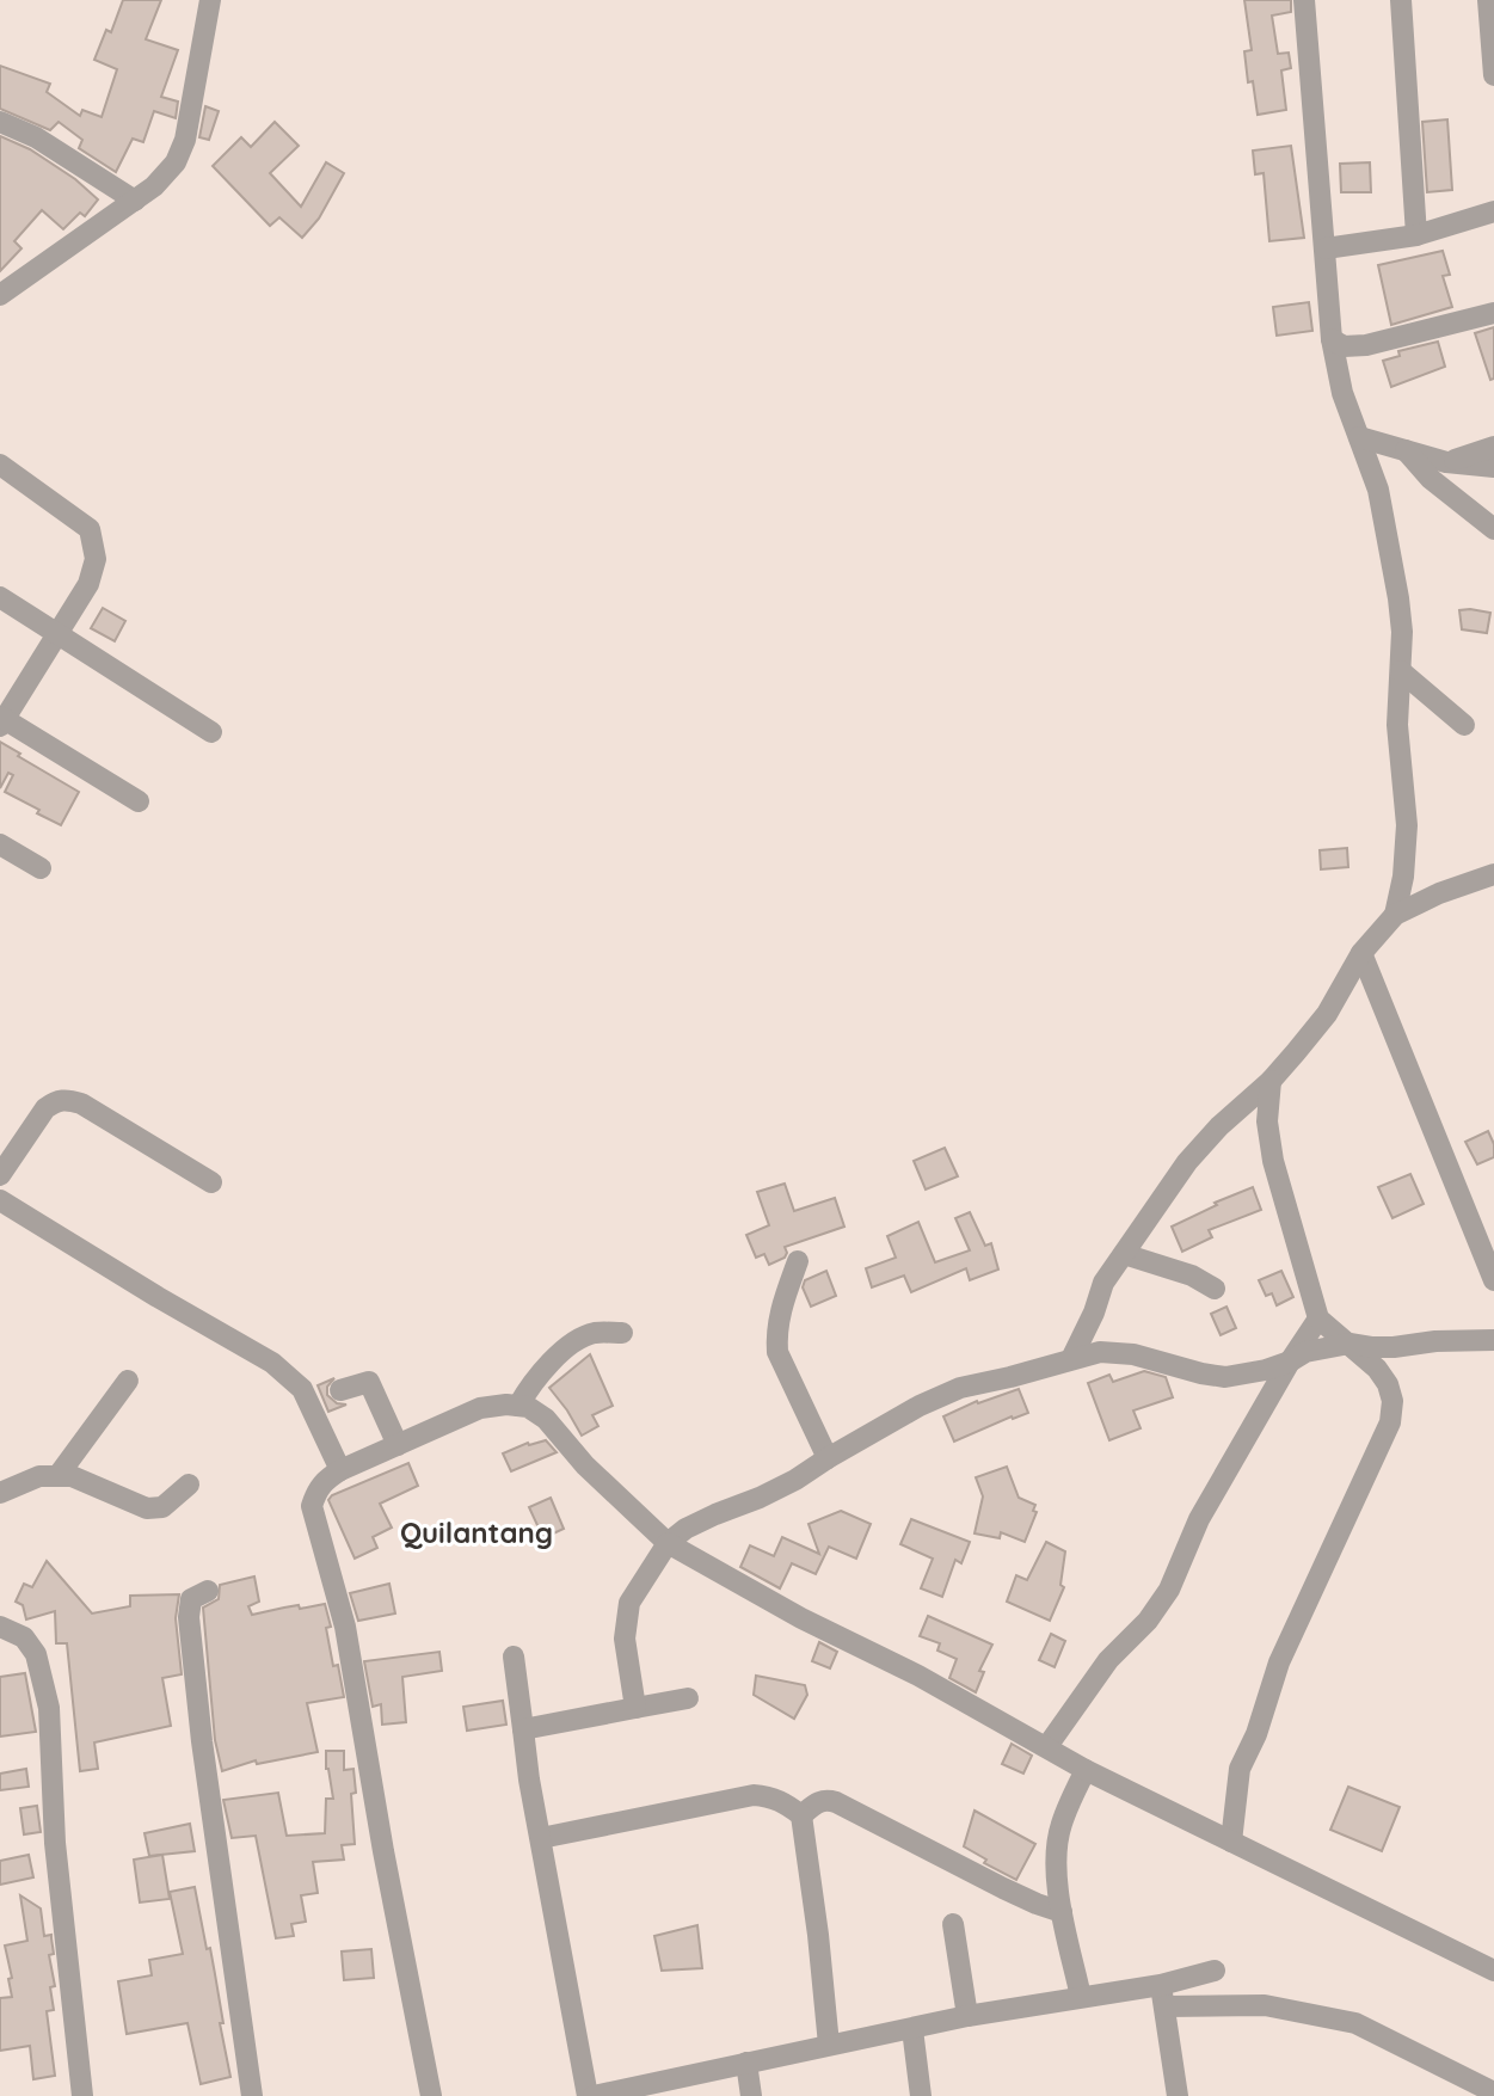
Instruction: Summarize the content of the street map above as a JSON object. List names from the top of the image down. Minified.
{"districts":["Quilantang"]}
